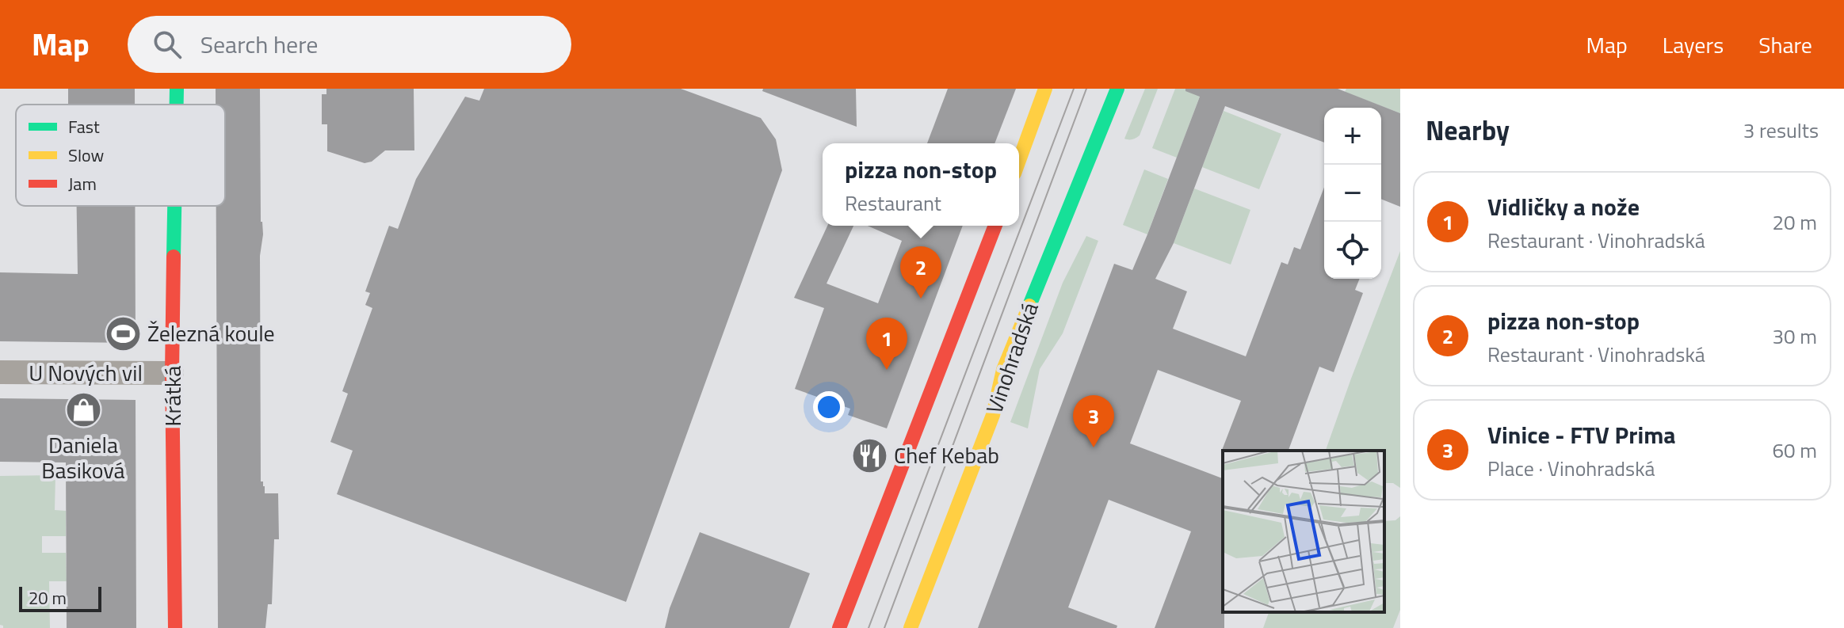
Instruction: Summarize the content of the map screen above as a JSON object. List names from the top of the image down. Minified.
{"streets":{"main road":["Vinohradská","Krátká"],"street":["U Nových vil"]},"crossings":[["U Nových vil","Krátká"]],"places":{"sports":["Železná koule"],"shop":["Daniela Basiková"],"restaurant":["Chef Kebab"]},"legend":["Fast","Slow","Jam"],"scale_bar":"20 m","page":{"header":"Map","search":"Search here","nav":["Map","Layers","Share"],"heading":["Nearby","3 results"],"map_buttons":["+","−"],"popup":["pizza non-stop","Restaurant"],"list":[{"mark":"1","name":"Vidličky a nože","note":"Restaurant · Vinohradská","value":"20 m"},{"mark":"2","name":"pizza non-stop","note":"Restaurant · Vinohradská","value":"30 m"},{"mark":"3","name":"Vinice - FTV Prima","note":"Place · Vinohradská","value":"60 m"}],"pins":["2","1","3"],"scale":"20 m"}}
